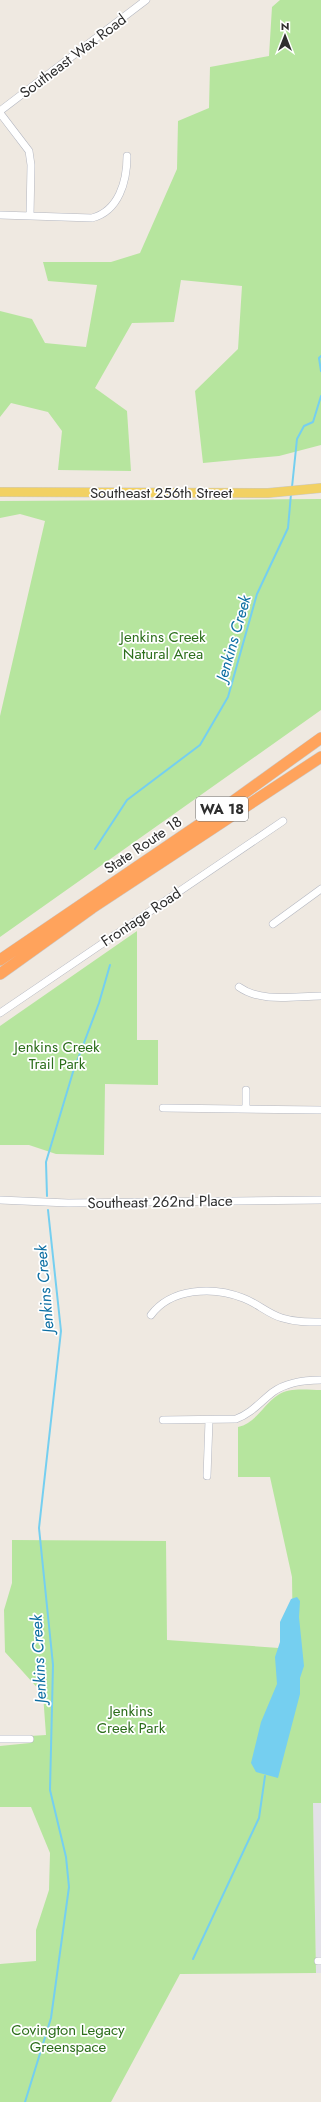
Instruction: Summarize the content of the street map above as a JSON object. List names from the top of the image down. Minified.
{"streets":{"highway":["WA 18","State Route 18"],"main road":["Southeast 256th Street"],"street":["Southeast Wax Road","Frontage Road","Southeast 262nd Place"]},"water":["Jenkins Creek"],"parks":["Jenkins Creek Natural Area","Jenkins Creek Trail Park","Jenkins Creek Park","Covington Legacy Greenspace"],"north":"top"}
